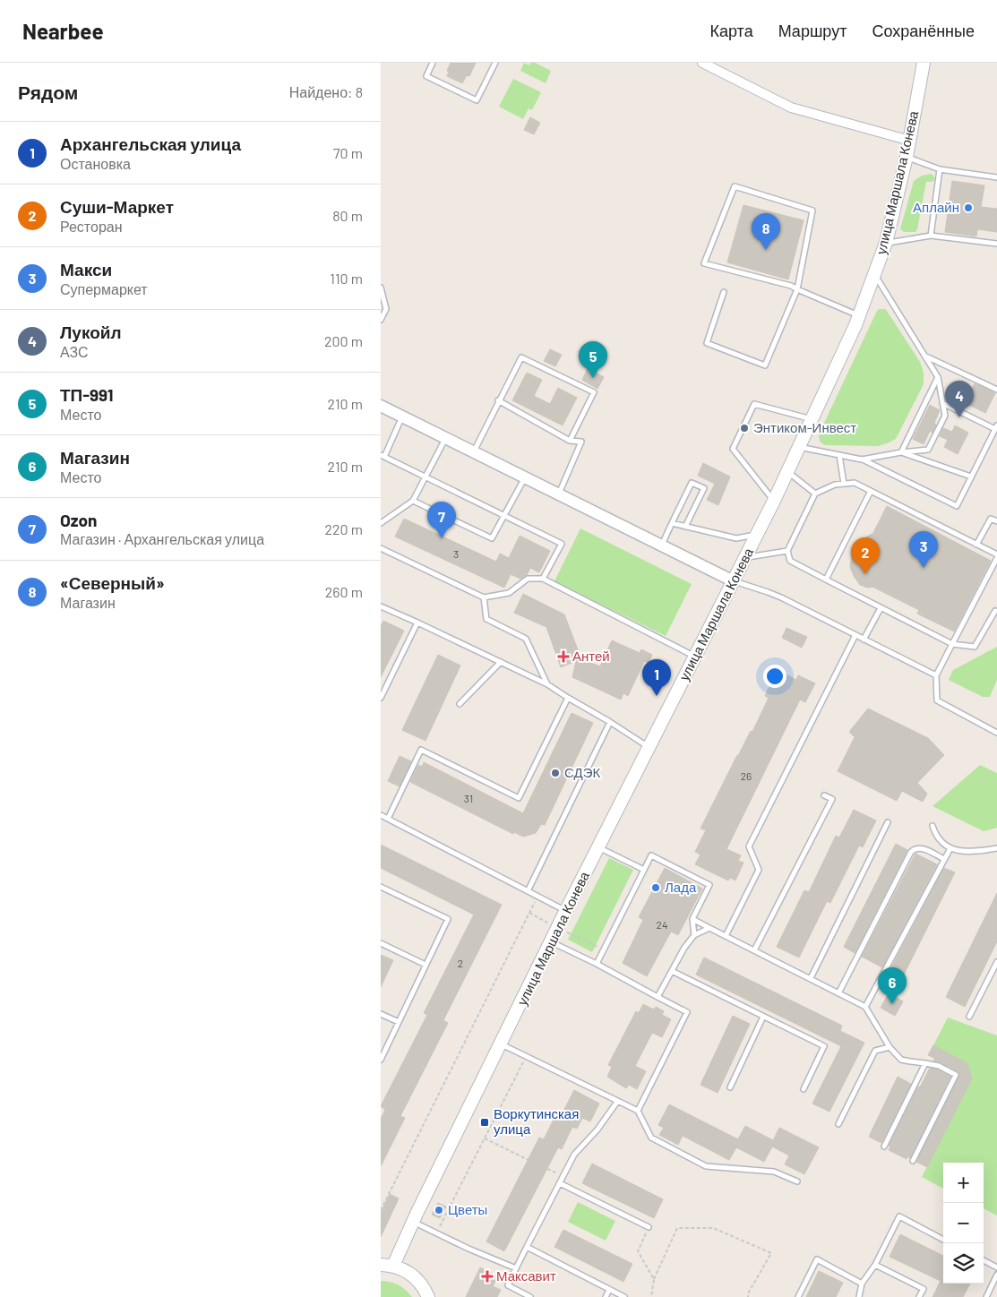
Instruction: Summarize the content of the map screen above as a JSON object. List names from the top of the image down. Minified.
{"streets":{"main road":["улица Маршала Конева"]},"places":{"other":["Аплайн","Энтиком-Инвест","СДЭК","Лада","Цветы"],"health":["Антей","Максавит"],"transit":["Воркутинская улица"]},"house_numbers":["3","26","31","24","2"],"page":{"header":"Nearbee","nav":["Карта","Маршрут","Сохранённые"],"heading":["Рядом","Найдено: 8"],"list":[{"mark":"1","name":"Архангельская улица","note":"Остановка","value":"70 m"},{"mark":"2","name":"Суши-Маркет","note":"Ресторан","value":"80 m"},{"mark":"3","name":"Макси","note":"Супермаркет","value":"110 m"},{"mark":"4","name":"Лукойл","note":"АЗС","value":"200 m"},{"mark":"5","name":"ТП-991","note":"Место","value":"210 m"},{"mark":"6","name":"Магазин","note":"Место","value":"210 m"},{"mark":"7","name":"Ozon","note":"Магазин · Архангельская улица","value":"220 m"},{"mark":"8","name":"«Северный»","note":"Магазин","value":"260 m"}],"pins":["8","5","4","7","3","2","1","6"],"map_buttons":["+","−"]}}
